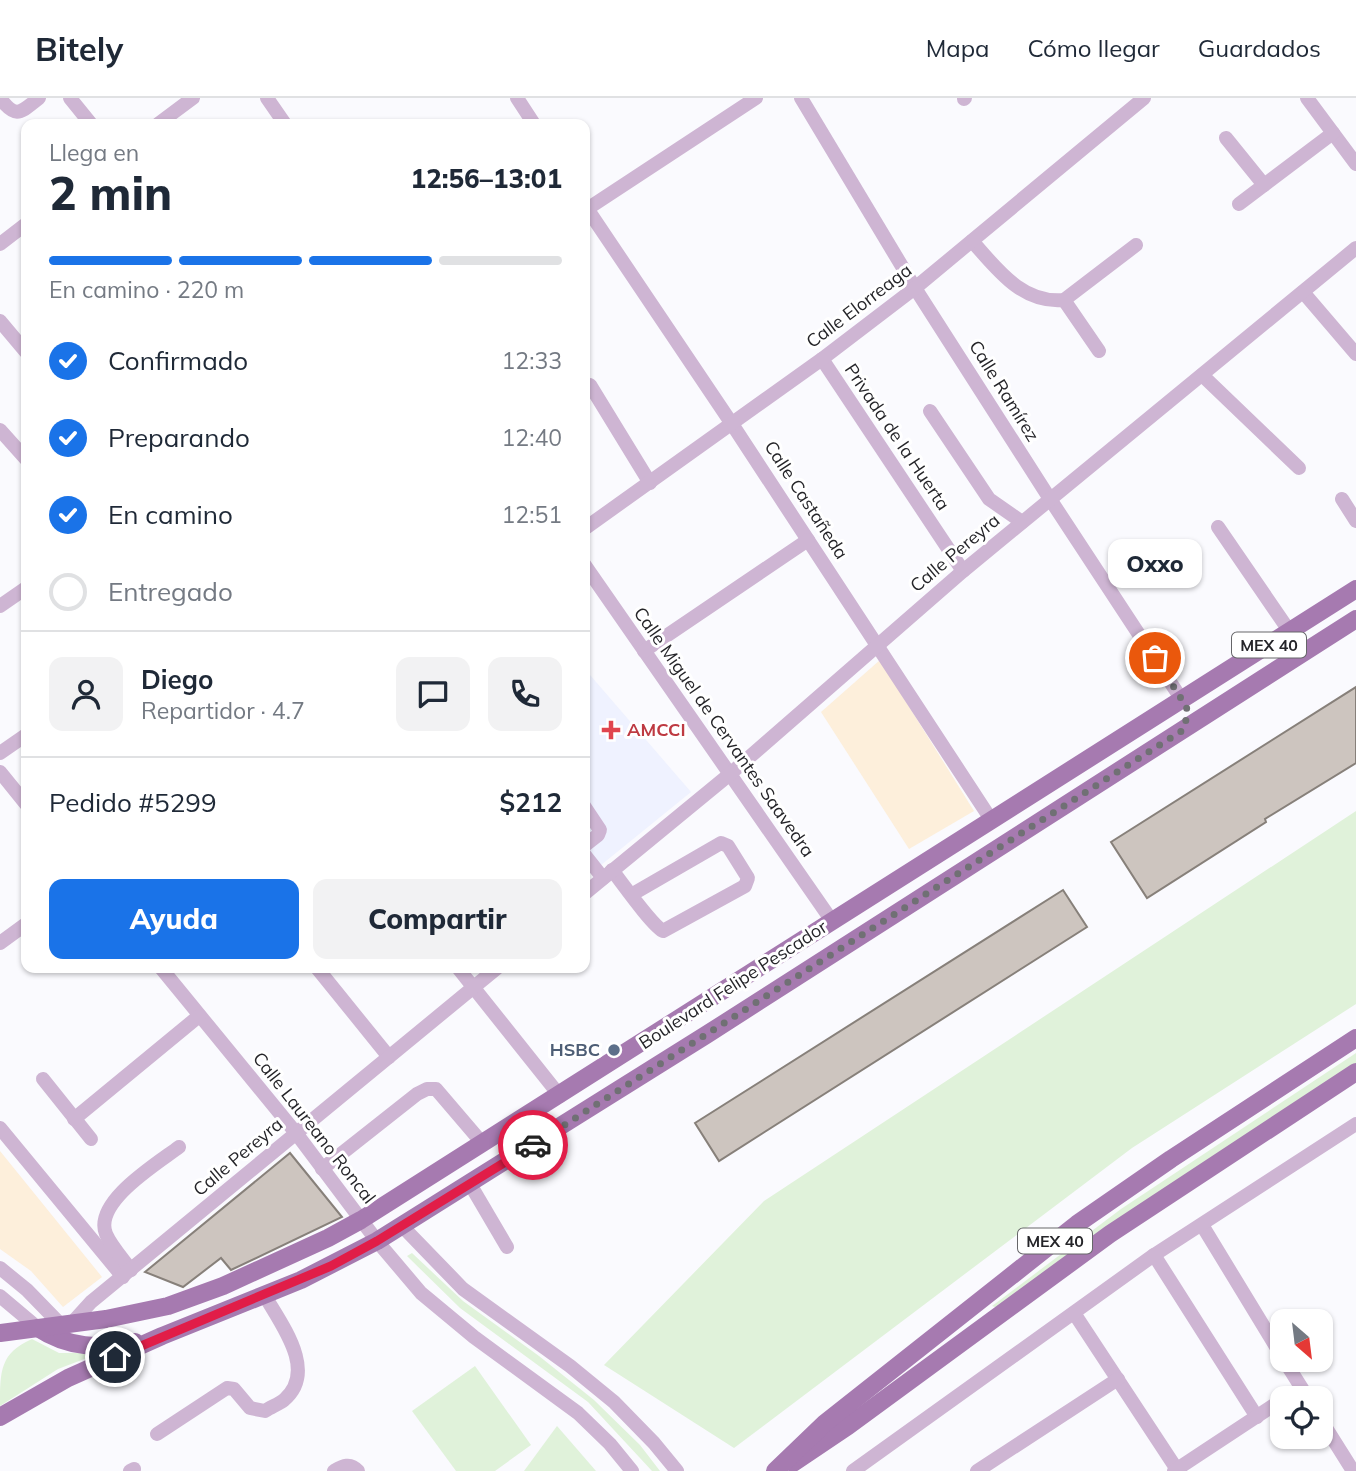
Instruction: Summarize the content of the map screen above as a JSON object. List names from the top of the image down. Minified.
{"streets":{"main road":["MEX 40","Boulevard Felipe Pescador"],"street":["Calle Elorreaga","Calle Ramírez","Privada de la Huerta","Calle Castañeda","Calle Pereyra","Calle Miguel de Cervantes Saavedra","Calle Laureano Roncal"]},"crossings":[["Calle Elorreaga","Calle Ramírez"],["Calle Elorreaga","Privada de la Huerta"],["Calle Elorreaga","Calle Castañeda"],["Calle Ramírez","Calle Pereyra"],["Calle Ramírez","Boulevard Felipe Pescador"],["Privada de la Huerta","Calle Pereyra"],["Calle Castañeda","Calle Pereyra"],["Calle Castañeda","Boulevard Felipe Pescador"],["Calle Pereyra","Calle Miguel de Cervantes Saavedra"],["Calle Pereyra","Boulevard Felipe Pescador"],["Calle Pereyra","Calle Laureano Roncal"],["Calle Miguel de Cervantes Saavedra","Boulevard Felipe Pescador"],["Boulevard Felipe Pescador","Calle Laureano Roncal"]],"places":{"other":["Oxxo","HSBC"],"health":["AMCCI"]},"north":"bottom right","page":{"header":"Bitely","nav":["Mapa","Cómo llegar","Guardados"],"heading":["2 min","Llega en","12:56–13:01"],"panel":["Diego","Repartidor · 4.7","Pedido #5299","$212"],"bar":"En camino · 220 m","list":[["Confirmado","12:33"],["Preparando","12:40"],["En camino","12:51"],"Entregado"],"bubble":"Oxxo","buttons":["Ayuda","Compartir"]}}
